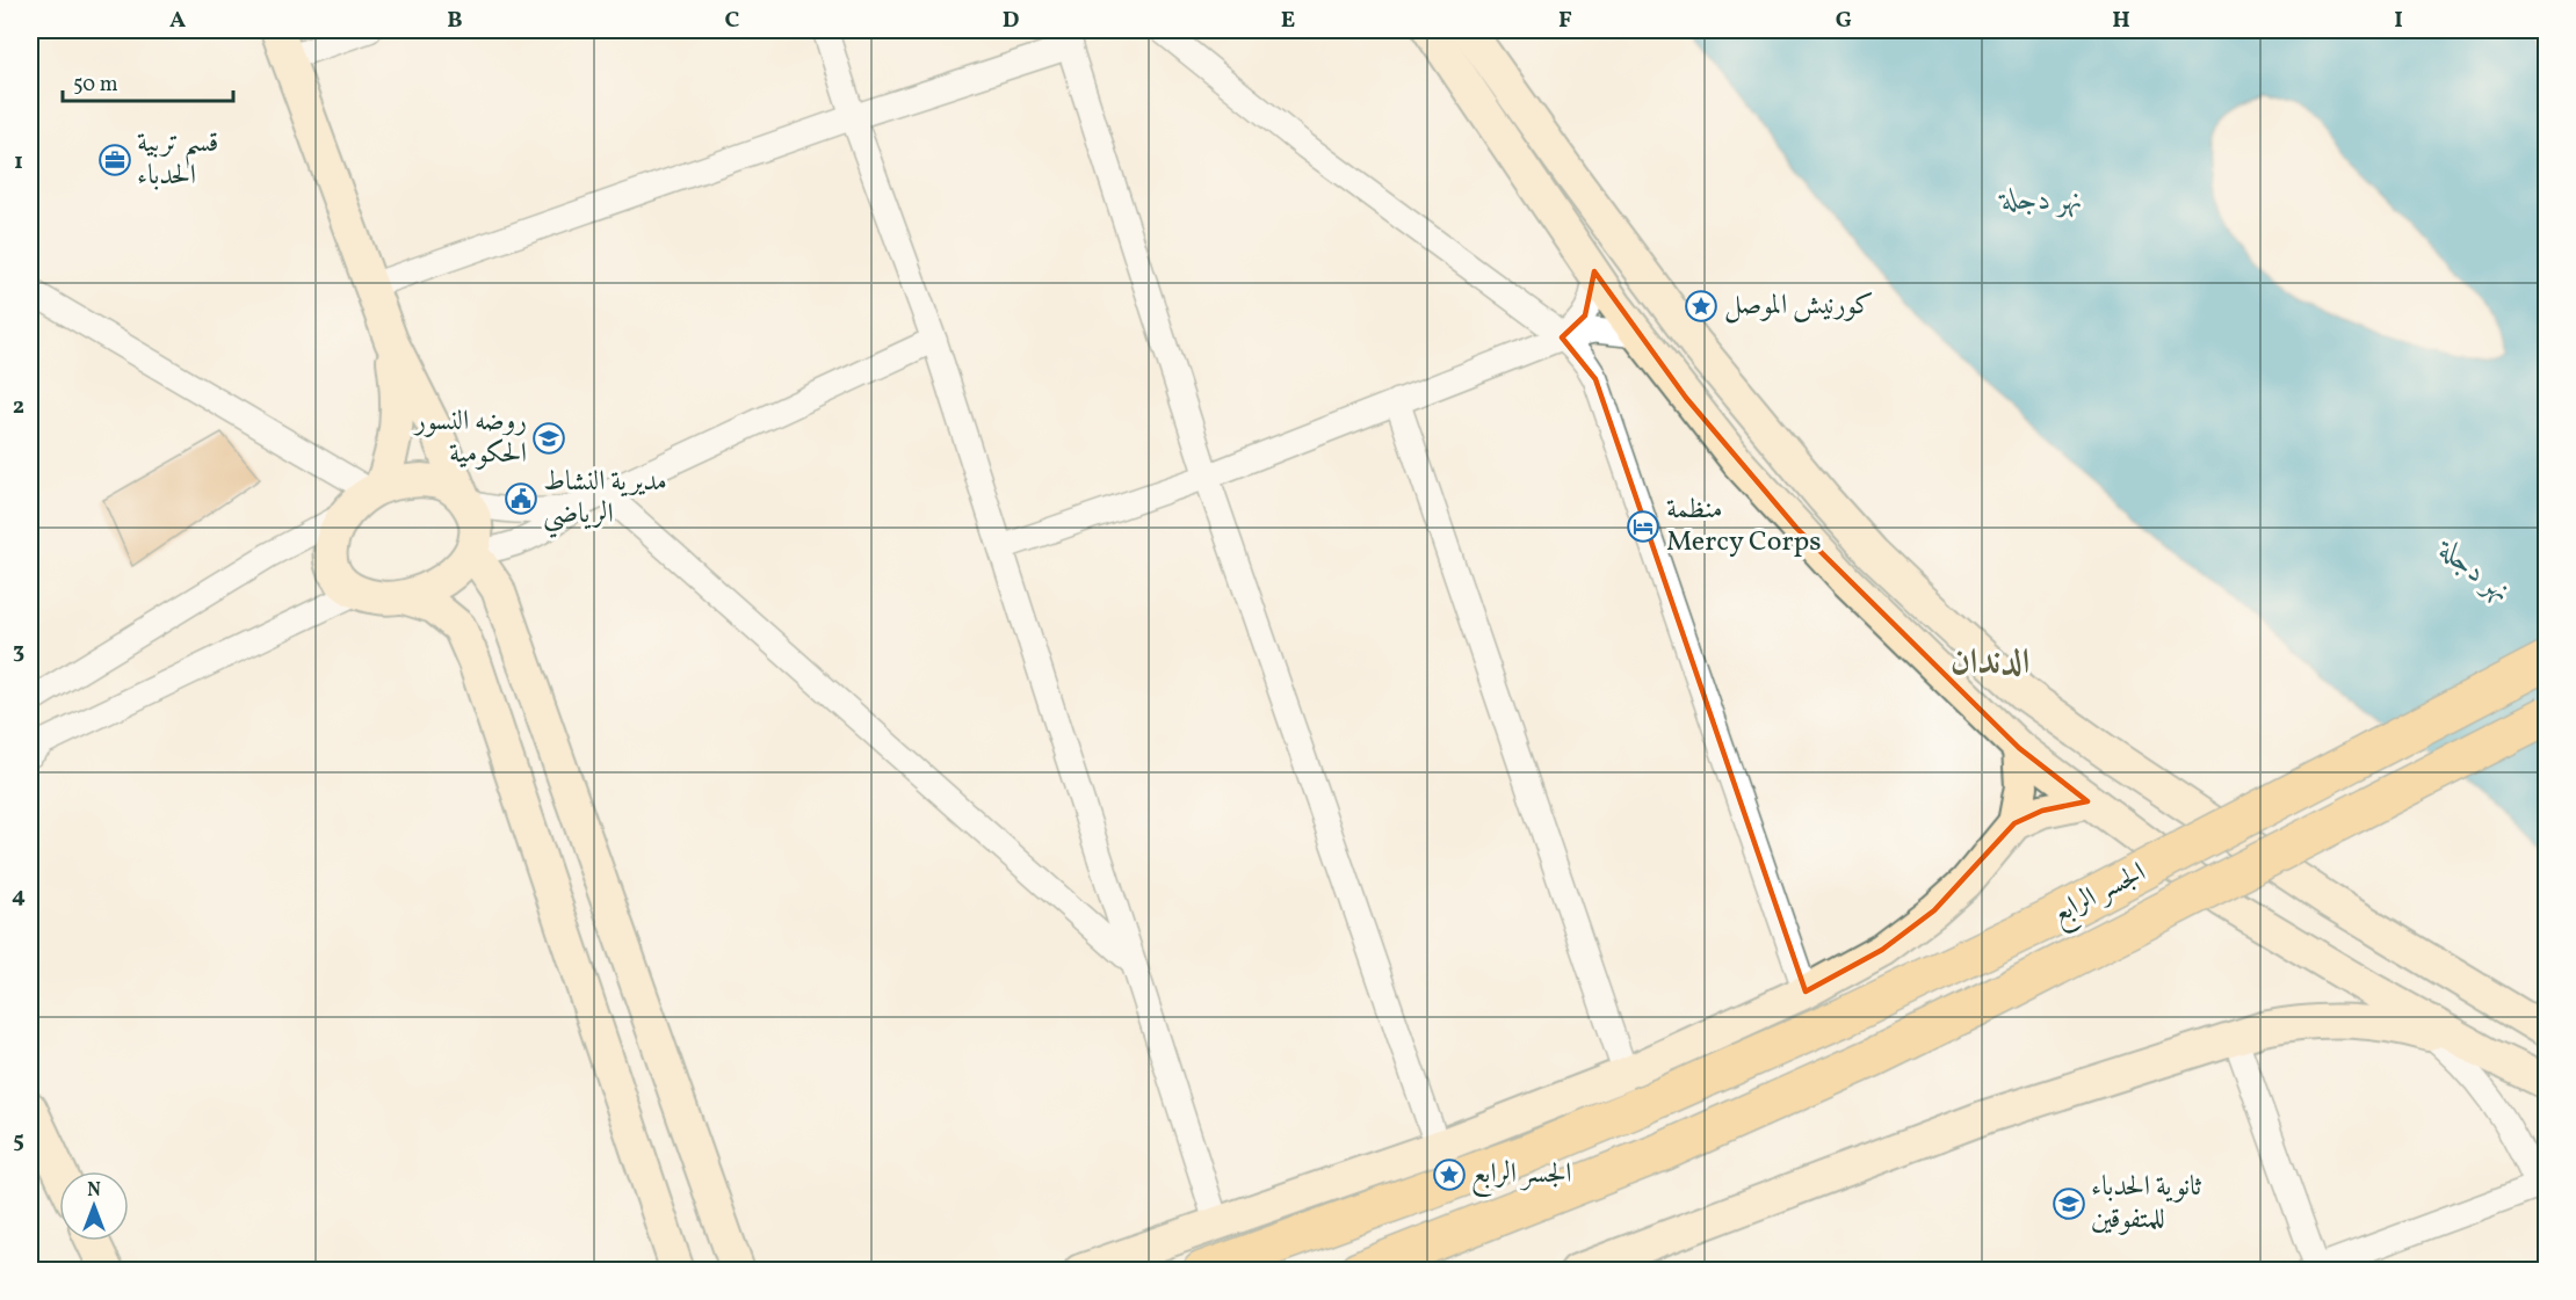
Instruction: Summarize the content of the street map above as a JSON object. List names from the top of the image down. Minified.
{"streets":{"main road":["الجسر الرابع"]},"districts":["الدندان"],"water":["نهر دجلة"],"places":{"office":["قسم تربية الحدباء"],"place":["كورنيش الموصل","الجسر الرابع"],"school or university":["روضه النسور الحكومية","ثانوية الحدباء للمتفوقين"],"public building":["مديرية النشاط الرياضي"],"hotel":["منظمة Mercy Corps"]},"scale_bar":"50 m","north":"top","grid":{"columns":["A","B","C","D","E","F","G","H","I"],"rows":["1","2","3","4","5"]}}
